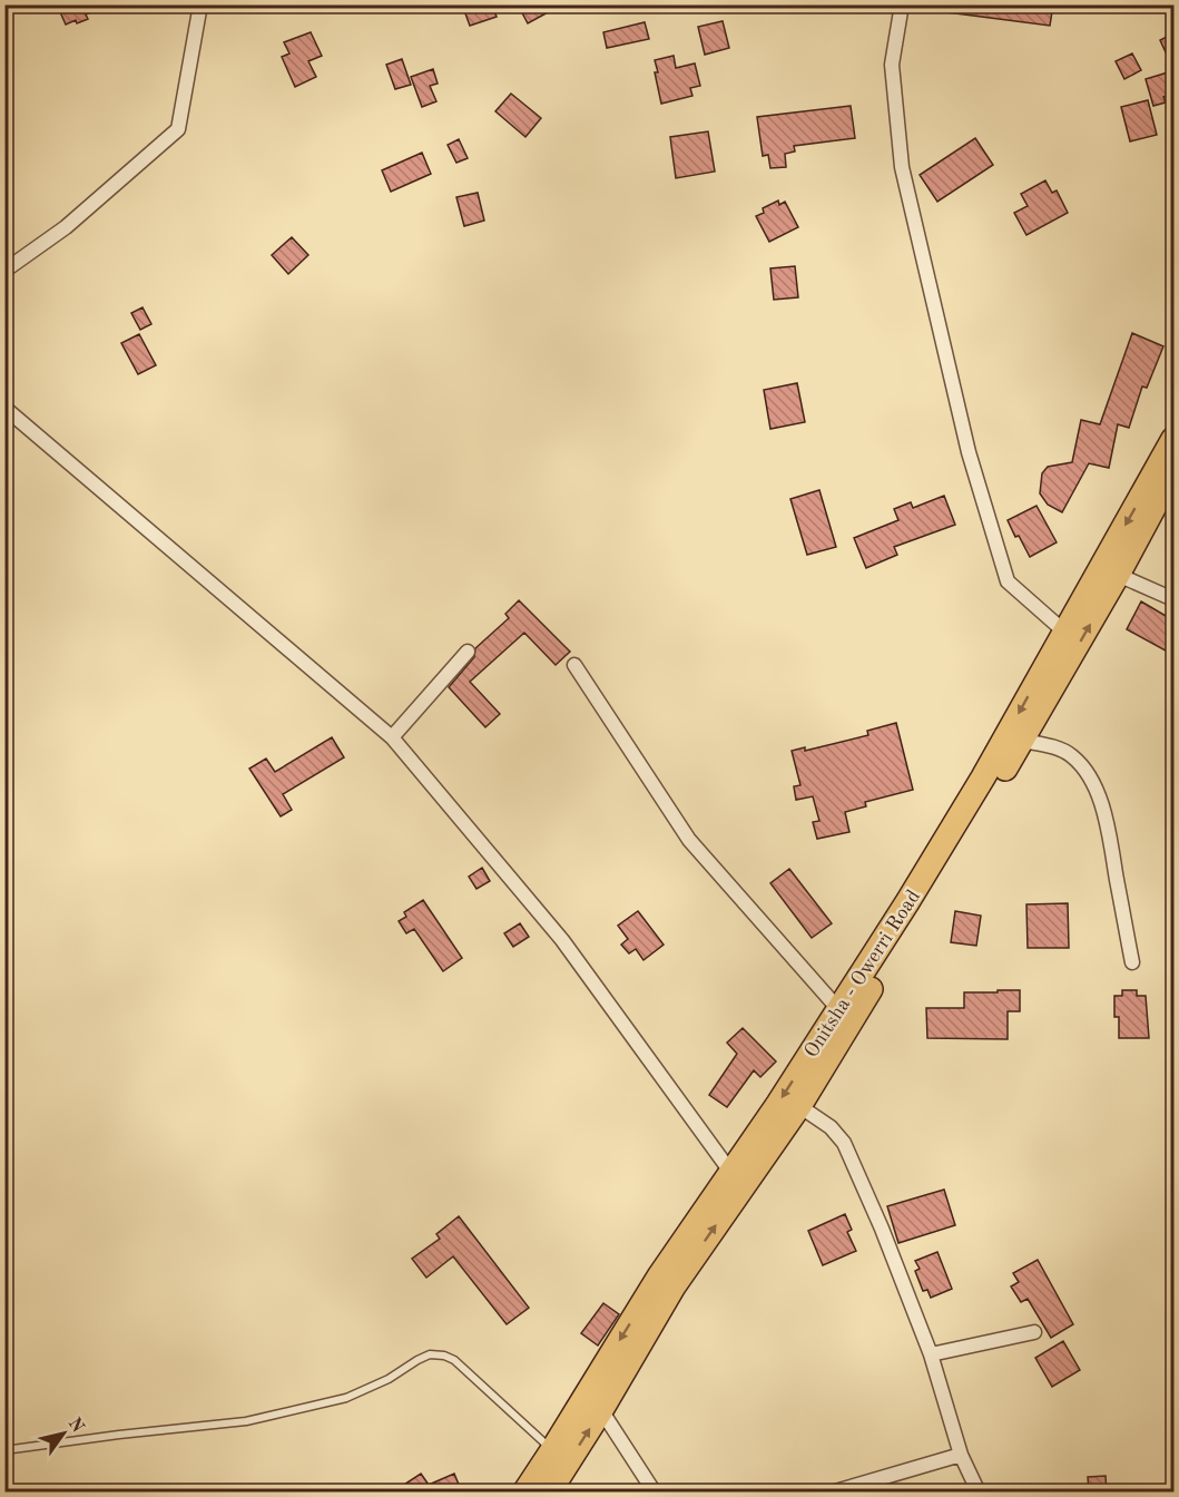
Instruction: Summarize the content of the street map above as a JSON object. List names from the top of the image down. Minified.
{"streets":{"highway":["Onitsha - Owerri Road"]},"north":"top right"}
